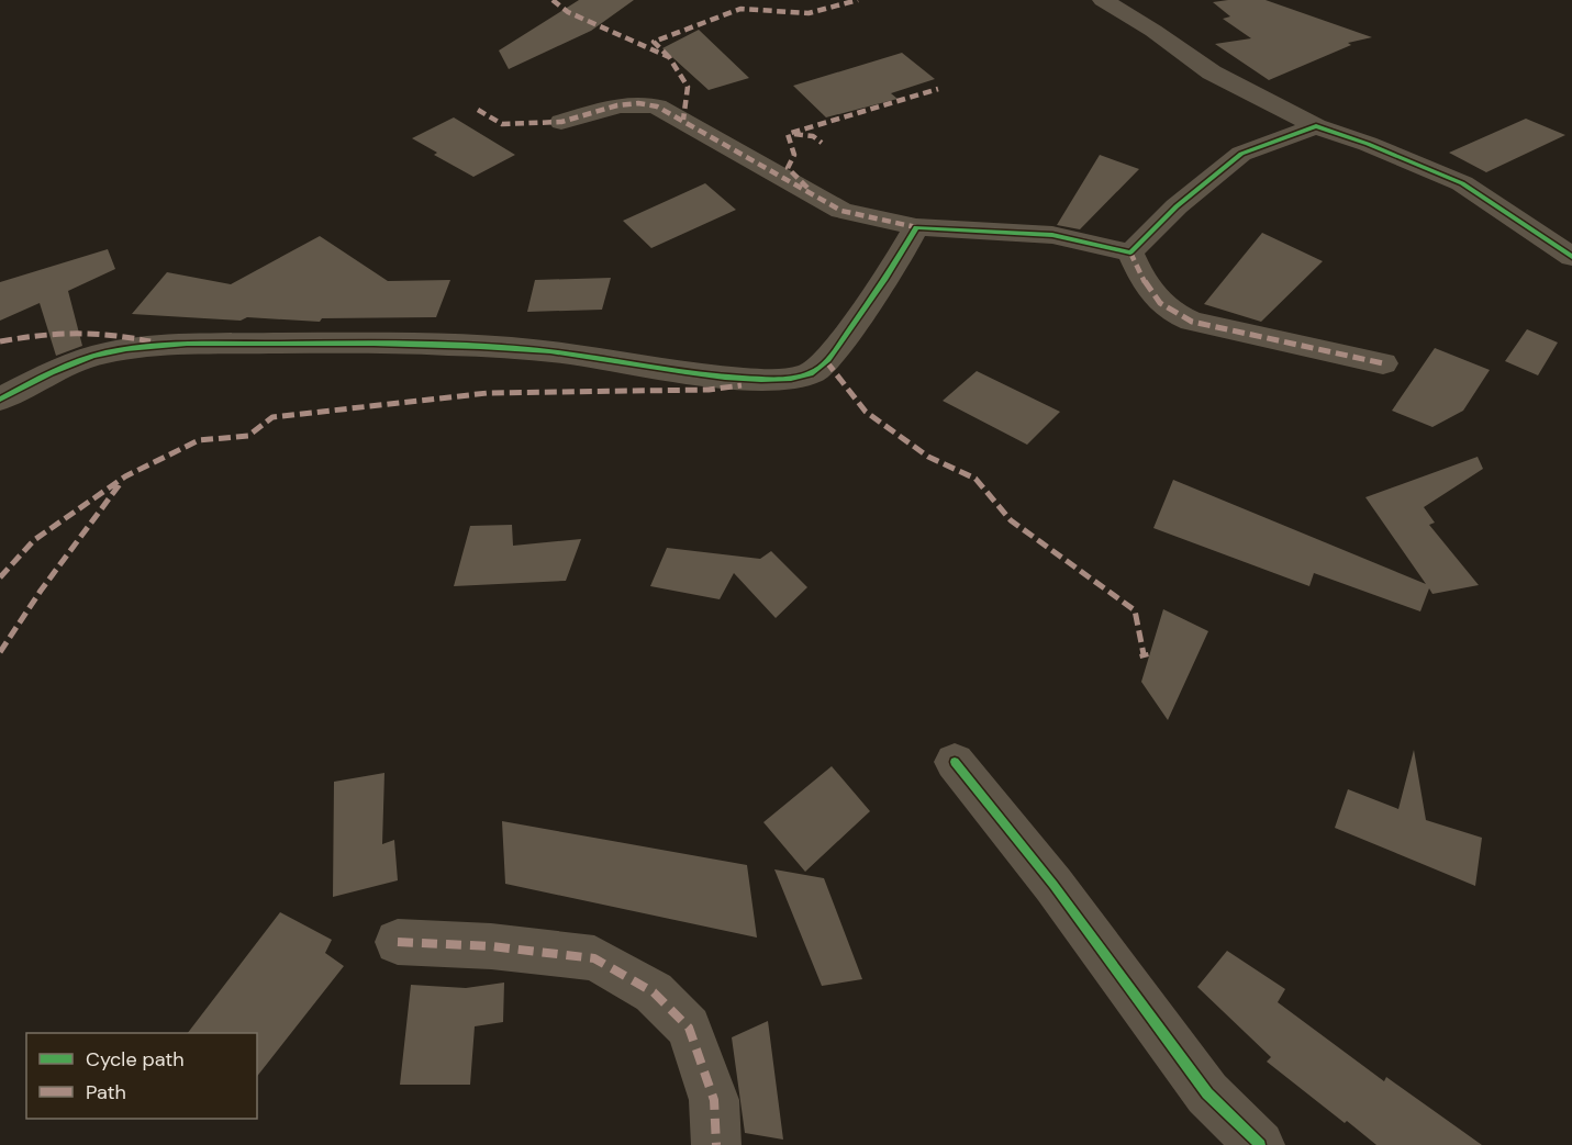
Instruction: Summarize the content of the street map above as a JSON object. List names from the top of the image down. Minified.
{"legend":["Cycle path","Path"]}
